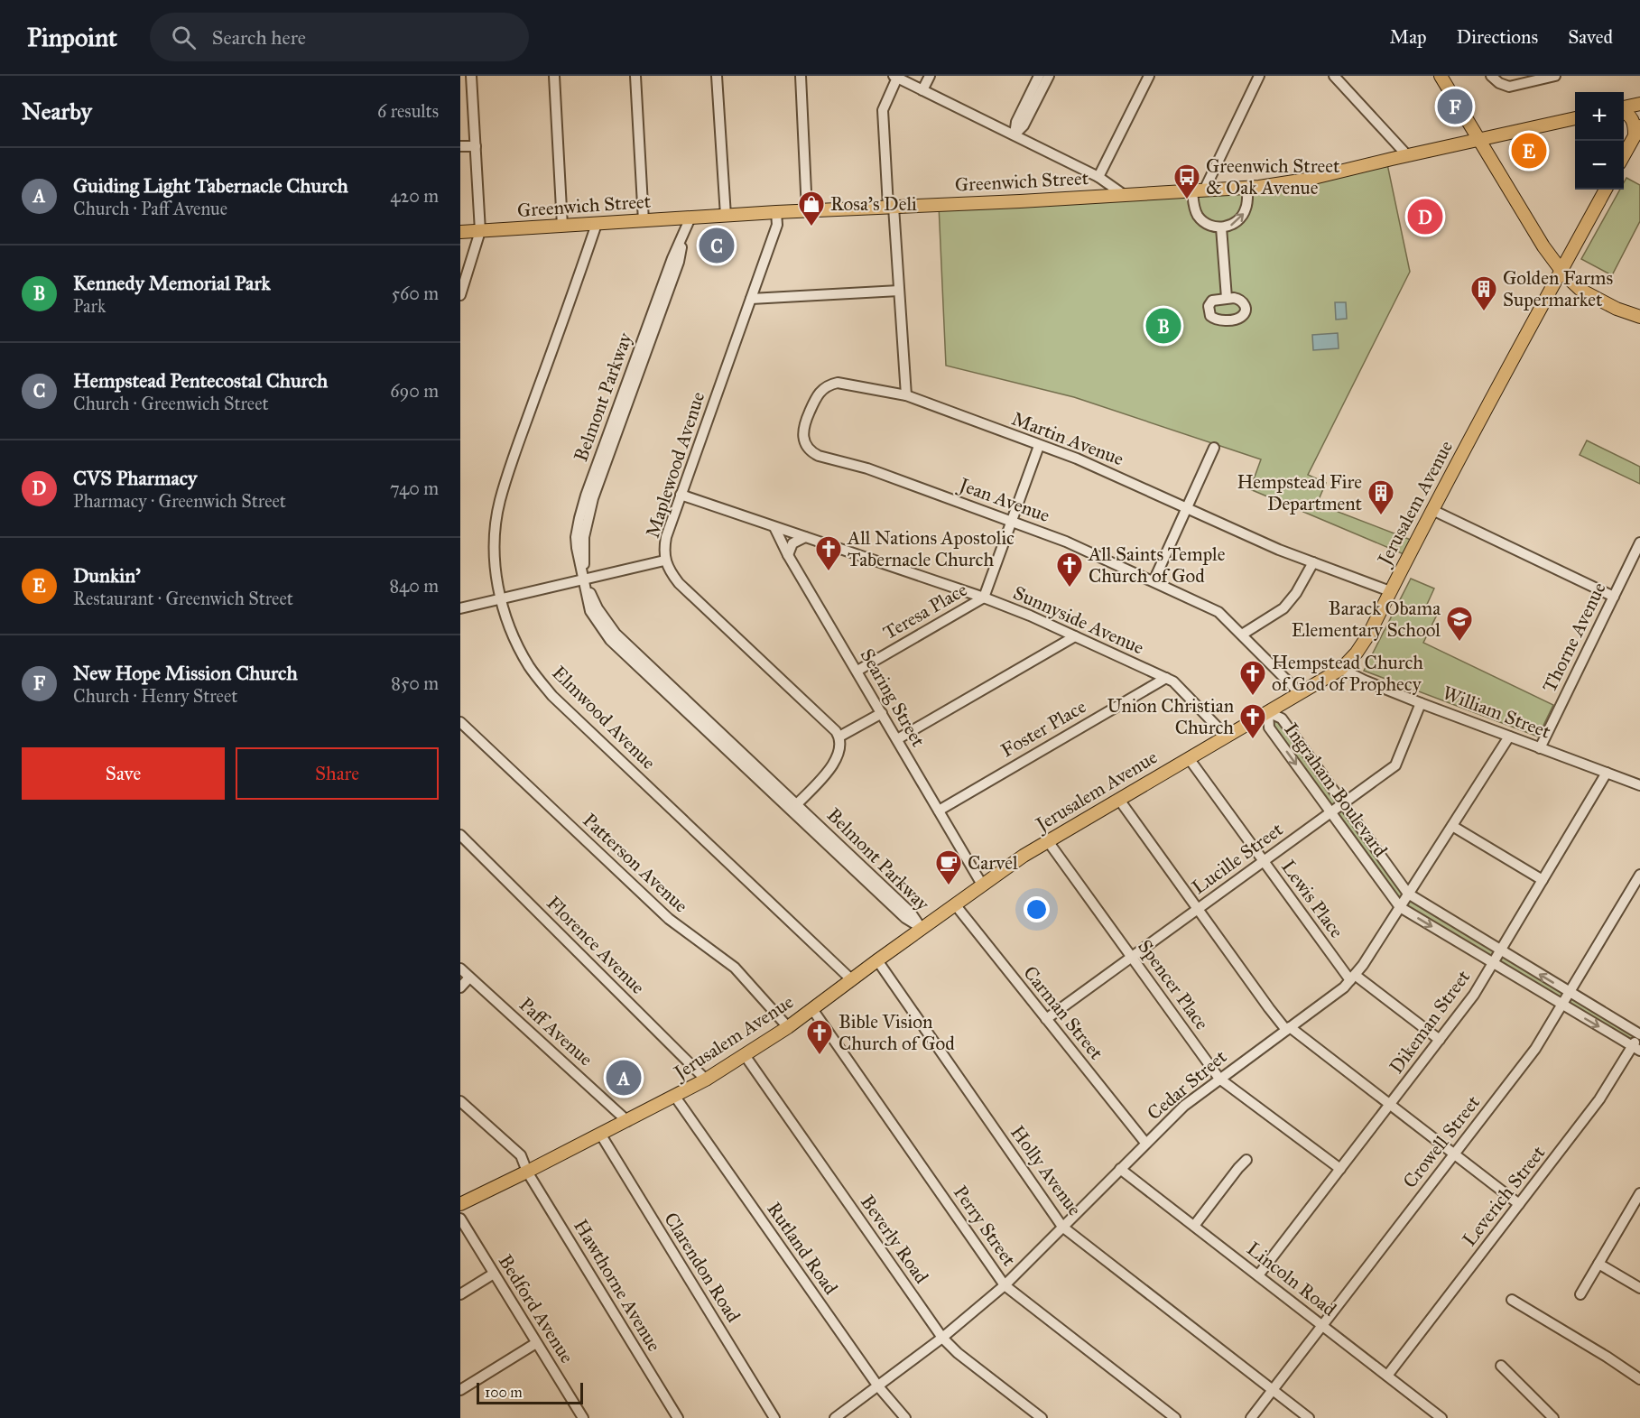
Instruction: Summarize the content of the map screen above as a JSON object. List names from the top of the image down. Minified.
{"streets":{"main road":["Greenwich Street","Jerusalem Avenue"],"street":["Belmont Parkway","Martin Avenue","Maplewood Avenue","Jean Avenue","Teresa Place","Sunnyside Avenue","Thorne Avenue","Searing Street","William Street","Elmwood Avenue","Foster Place","Ingraham Boulevard","Lucille Street","Patterson Avenue","Lewis Place","Florence Avenue","Spencer Place","Carman Street","Dikeman Street","Paff Avenue","Cedar Street","Crowell Street","Holly Avenue","Leverich Street","Perry Street","Beverly Road","Rutland Road","Clarendon Road","Lincoln Road","Hawthorne Avenue","Bedford Avenue"]},"crossings":[["Greenwich Street","Belmont Parkway"],["Greenwich Street","Maplewood Avenue"],["Greenwich Street","Elmwood Avenue"],["Belmont Parkway","Jerusalem Avenue"],["Martin Avenue","Jean Avenue"],["Martin Avenue","Jerusalem Avenue"],["Martin Avenue","Teresa Place"],["Maplewood Avenue","Sunnyside Avenue"],["Jean Avenue","Jerusalem Avenue"],["Jean Avenue","Teresa Place"],["Jerusalem Avenue","Sunnyside Avenue"],["Jerusalem Avenue","Searing Street"],["Jerusalem Avenue","William Street"],["Jerusalem Avenue","Elmwood Avenue"],["Jerusalem Avenue","Ingraham Boulevard"],["Jerusalem Avenue","Patterson Avenue"],["Jerusalem Avenue","Lewis Place"],["Jerusalem Avenue","Florence Avenue"],["Jerusalem Avenue","Spencer Place"],["Jerusalem Avenue","Carman Street"],["Jerusalem Avenue","Paff Avenue"],["Jerusalem Avenue","Holly Avenue"],["Jerusalem Avenue","Perry Street"],["Jerusalem Avenue","Beverly Road"],["Jerusalem Avenue","Rutland Road"],["Jerusalem Avenue","Clarendon Road"],["Jerusalem Avenue","Hawthorne Avenue"],["Teresa Place","Sunnyside Avenue"],["Teresa Place","Searing Street"],["Sunnyside Avenue","Searing Street"],["Sunnyside Avenue","Foster Place"],["Thorne Avenue","William Street"],["Searing Street","Foster Place"],["William Street","Lucille Street"],["William Street","Dikeman Street"],["William Street","Cedar Street"],["Ingraham Boulevard","Lucille Street"],["Ingraham Boulevard","Dikeman Street"],["Ingraham Boulevard","Cedar Street"],["Ingraham Boulevard","Crowell Street"],["Ingraham Boulevard","Leverich Street"],["Lucille Street","Lewis Place"],["Lucille Street","Spencer Place"],["Lucille Street","Carman Street"],["Lewis Place","Dikeman Street"],["Lewis Place","Cedar Street"],["Spencer Place","Dikeman Street"],["Spencer Place","Cedar Street"],["Carman Street","Cedar Street"],["Dikeman Street","Lincoln Road"],["Cedar Street","Holly Avenue"],["Cedar Street","Perry Street"],["Cedar Street","Beverly Road"],["Cedar Street","Rutland Road"],["Cedar Street","Lincoln Road"],["Crowell Street","Holly Avenue"],["Crowell Street","Lincoln Road"],["Leverich Street","Lincoln Road"]],"places":{"bus stop":["Greenwich Street & Oak Avenue"],"shop":["Rosa's Deli"],"building":["Golden Farms Supermarket","Hempstead Fire Department"],"church":["All Nations Apostolic Tabernacle Church","All Saints Temple Church of God","Hempstead Church of God of Prophecy","Union Christian Church","Bible Vision Church of God"],"school or university":["Barack Obama Elementary School"],"cafe":["Carvel"]},"scale_bar":"100 m","page":{"header":"Pinpoint","search":"Search here","nav":["Map","Directions","Saved"],"heading":["Nearby","6 results"],"pins":["F","E","D","C","B","A"],"map_buttons":["+","−"],"list":[{"mark":"A","name":"Guiding Light Tabernacle Church","note":"Church · Paff Avenue","value":"420 m"},{"mark":"B","name":"Kennedy Memorial Park","note":"Park","value":"560 m"},{"mark":"C","name":"Hempstead Pentecostal Church","note":"Church · Greenwich Street","value":"690 m"},{"mark":"D","name":"CVS Pharmacy","note":"Pharmacy · Greenwich Street","value":"740 m"},{"mark":"E","name":"Dunkin'","note":"Restaurant · Greenwich Street","value":"840 m"},{"mark":"F","name":"New Hope Mission Church","note":"Church · Henry Street","value":"850 m"}],"buttons":["Save","Share"],"scale":"100 m"}}
